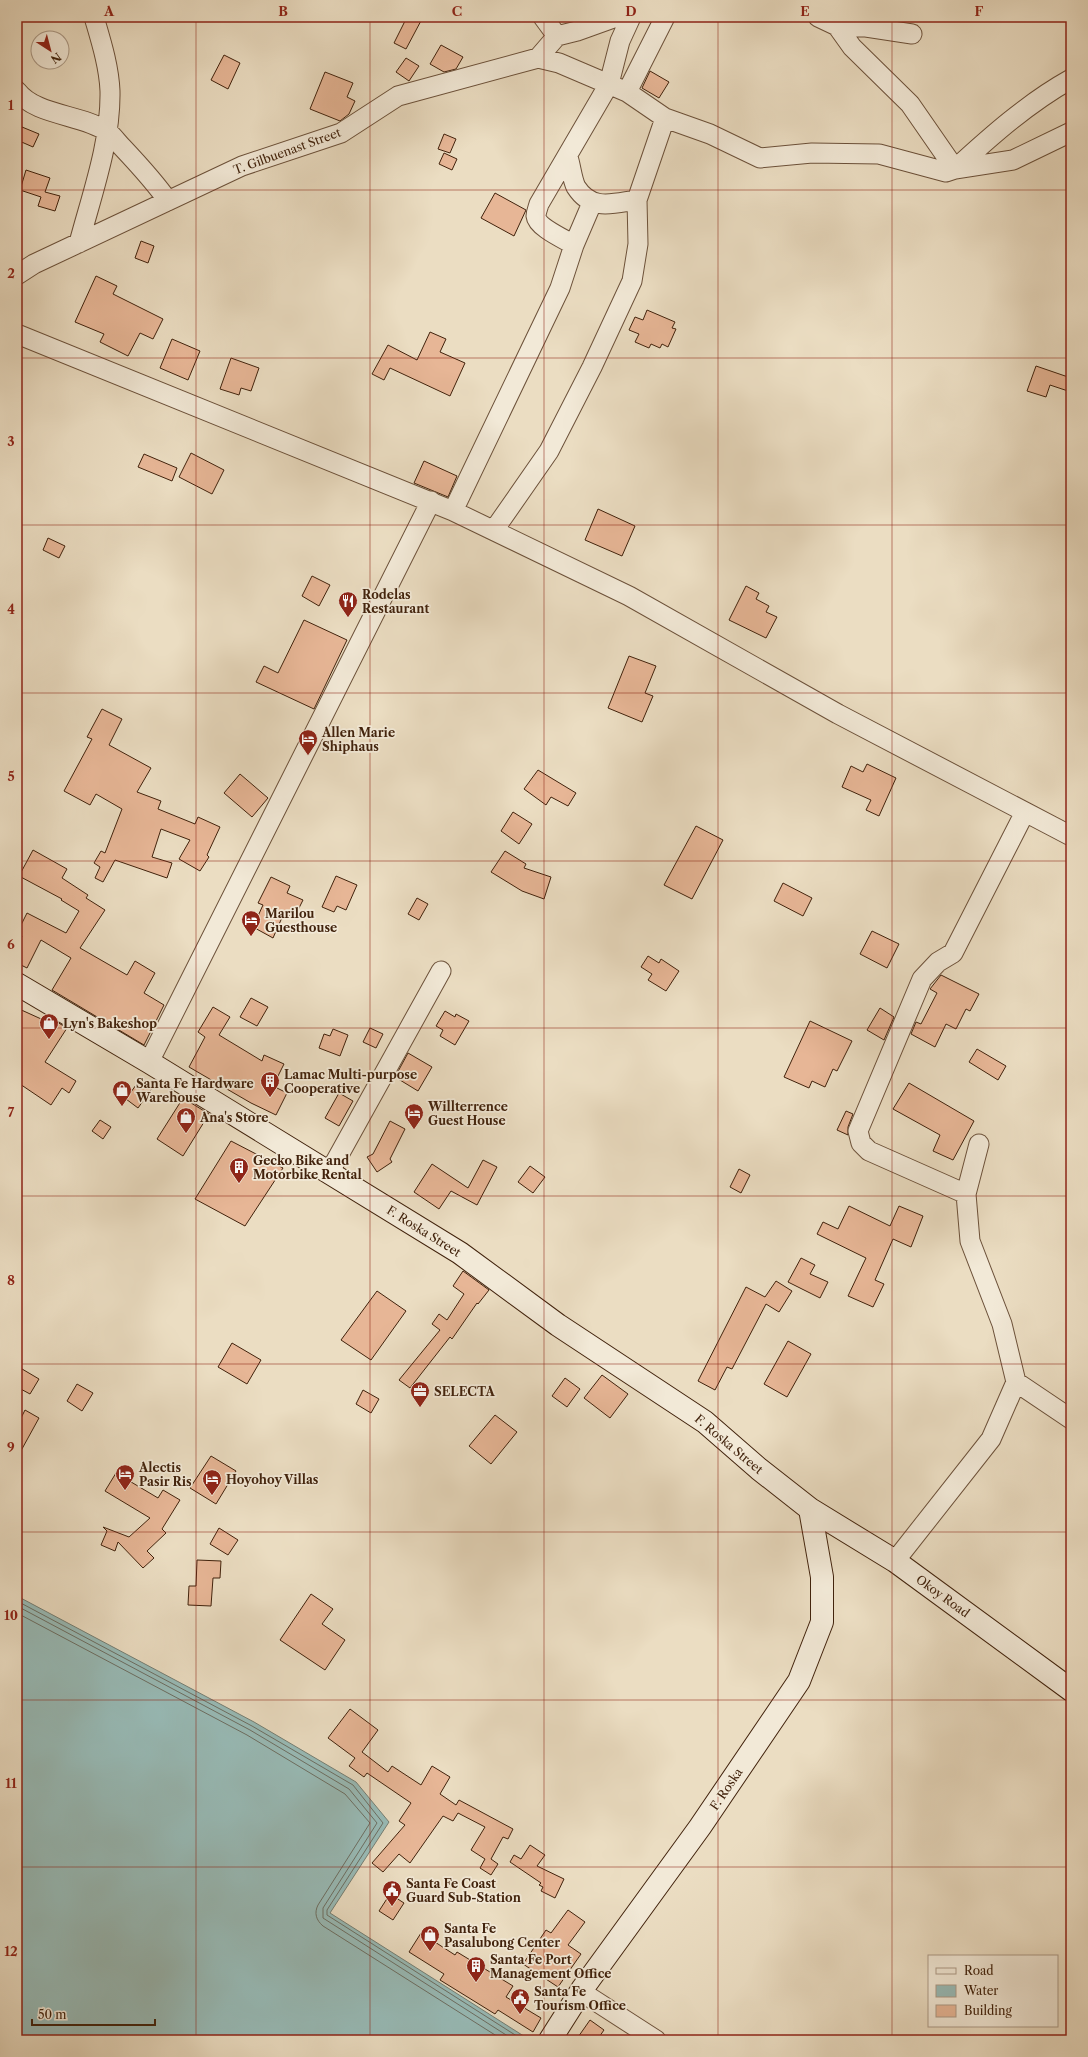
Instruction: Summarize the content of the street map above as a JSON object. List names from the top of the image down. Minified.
{"streets":{"main road":["F. Roska Street","Okoy Road","F. Roska"],"street":["T. Gilbuenast Street"]},"crossings":[["F. Roska Street","Okoy Road"],["F. Roska Street","F. Roska"],["Okoy Road","F. Roska"]],"places":{"restaurant":["Rodelas Restaurant"],"hotel":["Allen Marie Shiphaus","Marilou Guesthouse","Willterrence Guest House","Alectis Pasir Ris","Hoyohoy Villas"],"shop":["Lyn's Bakeshop","Santa Fe Hardware Warehouse","Ana's Store","Santa Fe Pasalubong Center"],"building":["Lamac Multi-purpose Cooperative","Gecko Bike and Motorbike Rental","Santa Fe Port Management Office"],"office":["SELECTA"],"public building":["Santa Fe Coast Guard Sub-Station","Santa Fe Tourism Office"]},"legend":["Road","Water","Building"],"scale_bar":"50 m","north":"bottom right","grid":{"columns":["A","B","C","D","E","F"],"rows":["1","2","3","4","5","6","7","8","9","10","11","12"]}}
